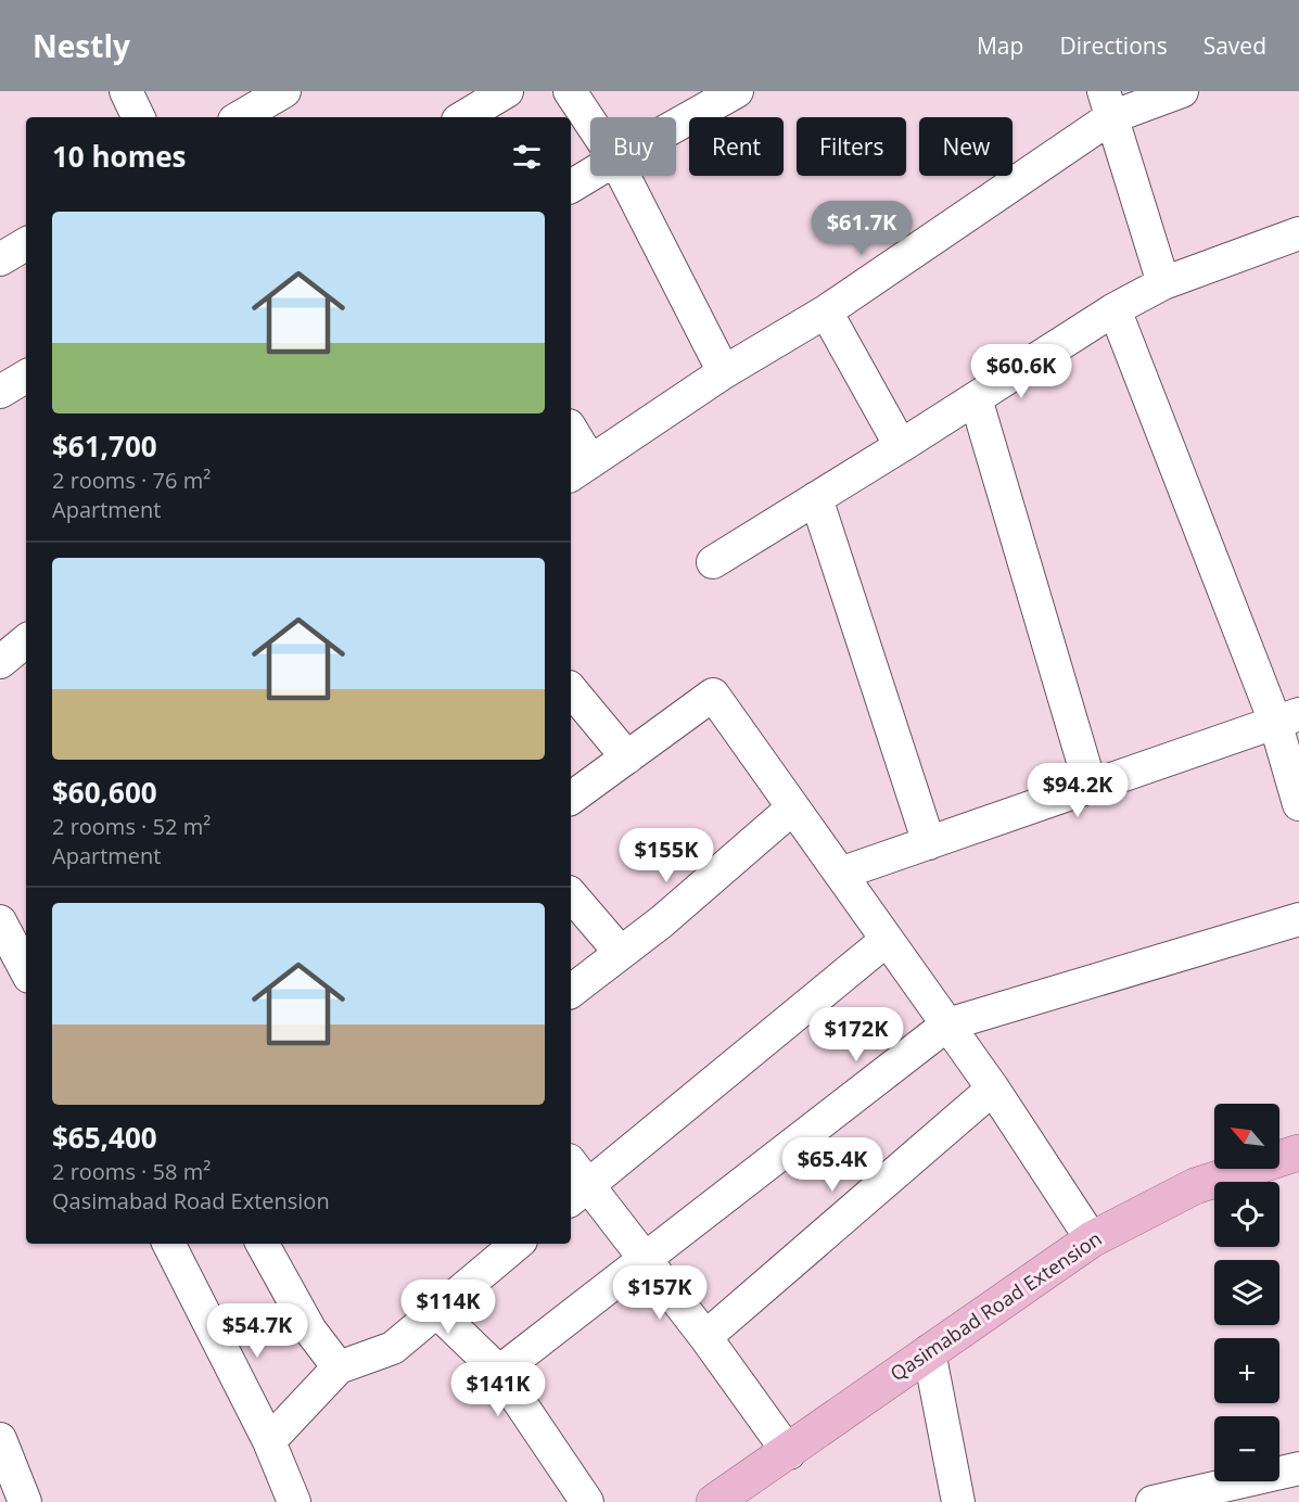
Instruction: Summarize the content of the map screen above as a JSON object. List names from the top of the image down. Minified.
{"streets":{"main road":["Qasimabad Road Extension"]},"north":"top left","page":{"header":"Nestly","nav":["Map","Directions","Saved"],"chip":["Buy","Rent","Filters","New"],"heading":"10 homes","list":[{"name":"$61,700","note":"2 rooms · 76 m² · Apartment"},{"name":"$60,600","note":"2 rooms · 52 m² · Apartment"},{"name":"$65,400","note":"2 rooms · 58 m² · Qasimabad Road Extension"}],"price":["$61.7K","$60.6K","$94.2K","$155K","$172K","$65.4K","$157K","$114K","$54.7K","$141K"],"map_buttons":["+","−"]}}
